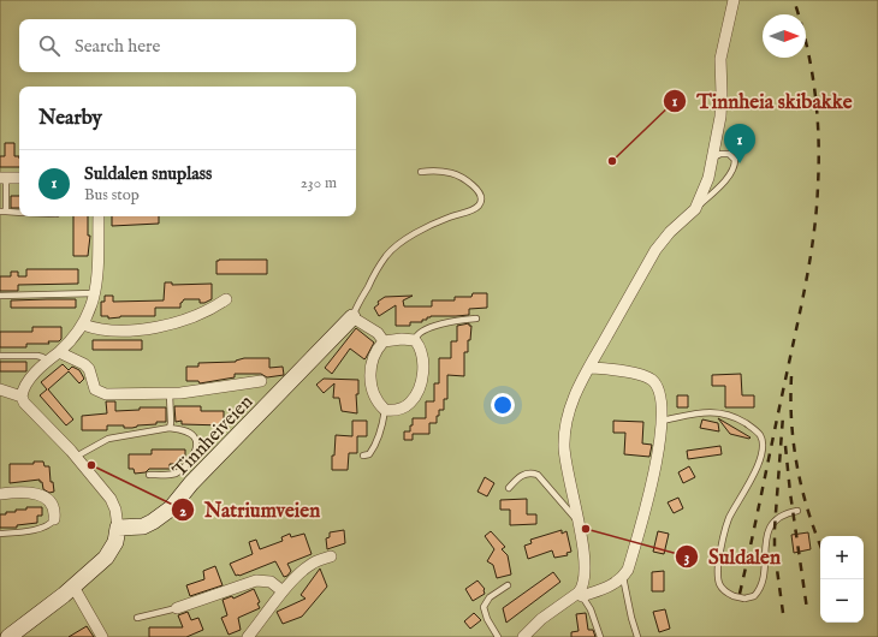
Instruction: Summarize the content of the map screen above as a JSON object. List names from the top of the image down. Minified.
{"streets":{"street":["Tinnheiveien"]},"places":["Tinnheia skibakke","Natriumveien","Suldalen"],"north":"right","page":{"search":"Search here","heading":"Nearby","pins":"1","list":[{"mark":"1","name":"Suldalen snuplass","note":"Bus stop","value":"230 m"}],"map_buttons":["+","−"]}}
